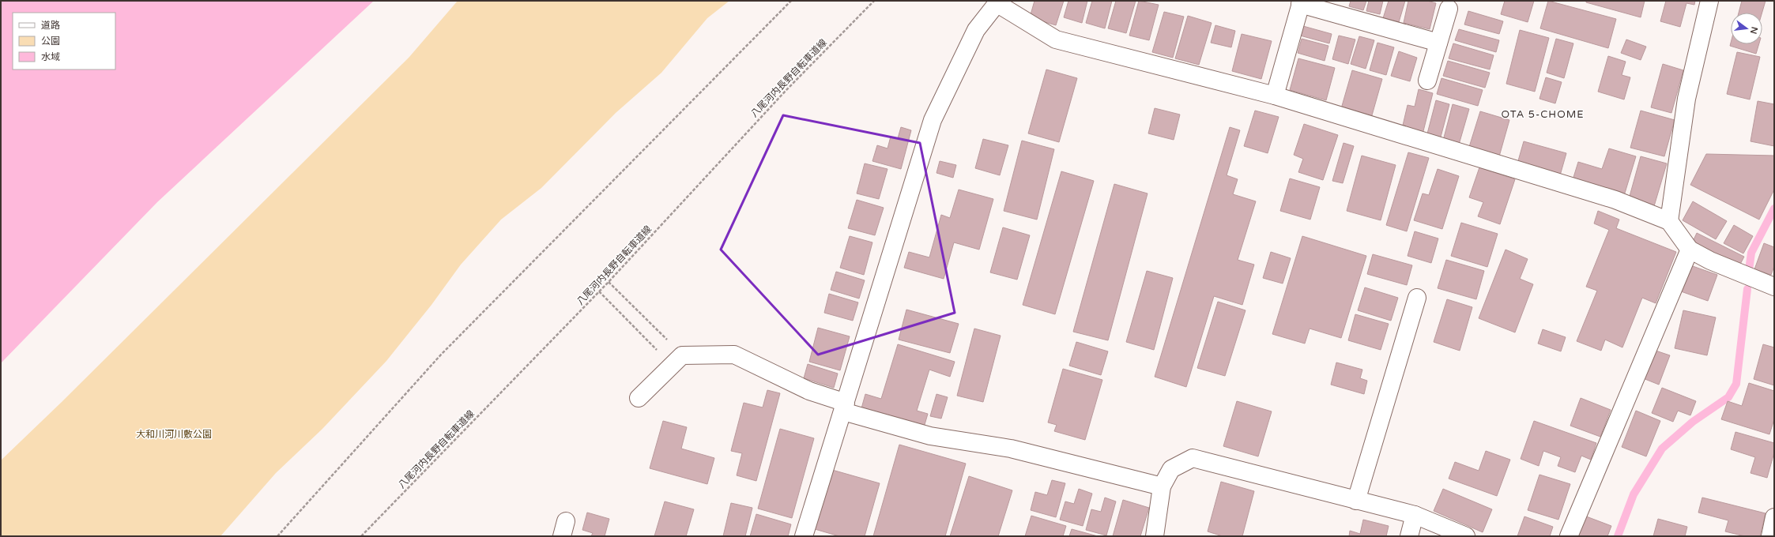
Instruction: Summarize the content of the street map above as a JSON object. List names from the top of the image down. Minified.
{"streets":{"path":["八尾河内長野自転車道線"]},"districts":["OTA 5-CHOME"],"parks":["大和川河川敷公園"],"legend":["道路","公園","水域"],"north":"right"}
